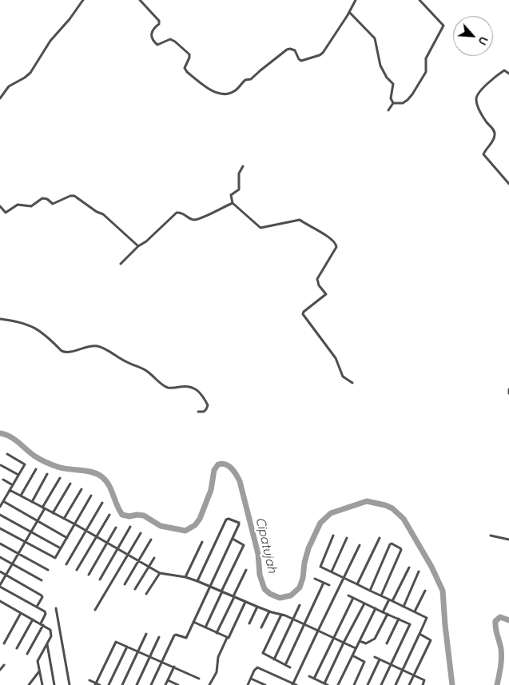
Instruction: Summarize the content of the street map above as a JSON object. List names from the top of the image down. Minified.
{"water":["Cipatujah"],"north":"bottom right"}
